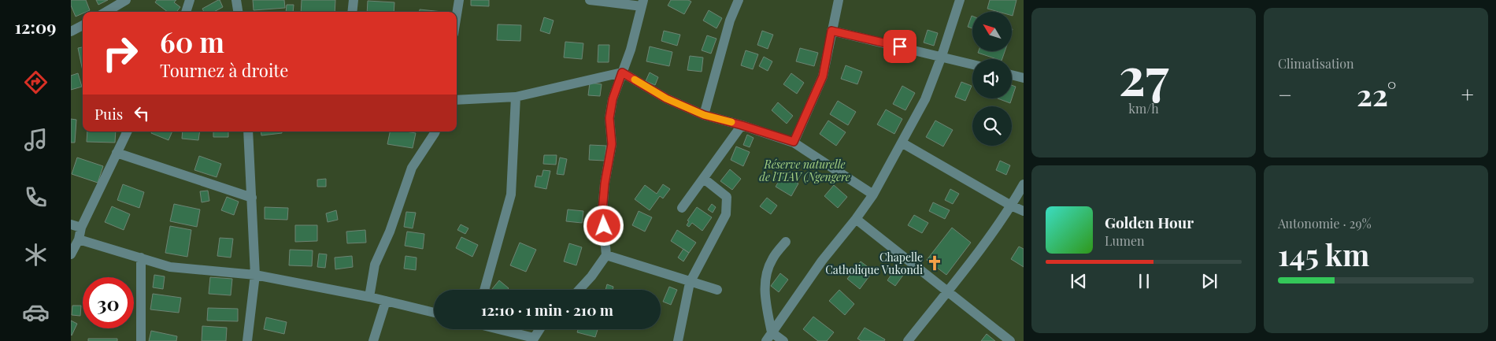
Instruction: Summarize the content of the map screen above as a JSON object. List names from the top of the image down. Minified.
{"parks":["Réserve naturelle de l'ITAV (Ngengere"],"places":{"church":["Chapelle Catholique Vukondi"]},"north":"top left","page":{"tabs":"12:09","tile":[["27","km/h"],"Climatisation",["Autonomie · 29%","145 km"]],"turn":["60 m","Tournez à droite"],"heat":["−","22°","+"],"then":"Puis","song":["Golden Hour","Lumen"],"limit":"30","trip":"12:10 · 1 min · 210 m"}}
